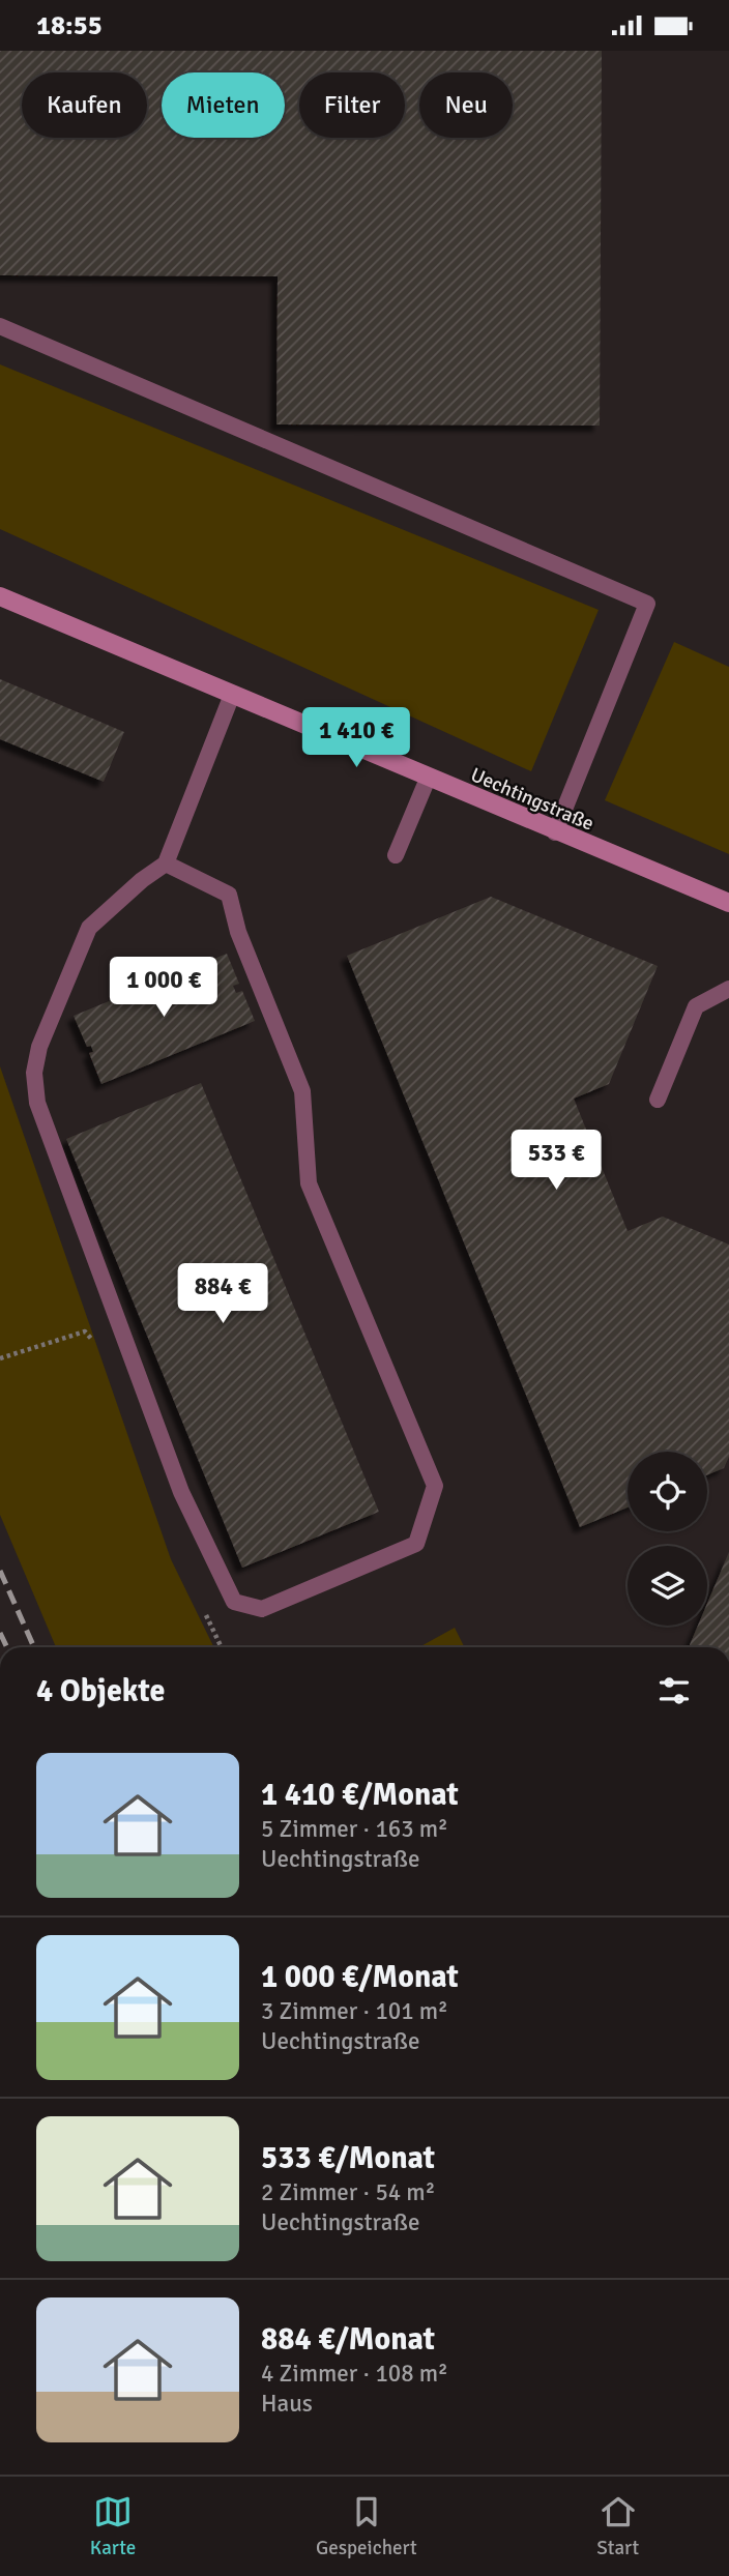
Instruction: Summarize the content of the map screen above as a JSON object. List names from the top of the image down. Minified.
{"streets":{"street":["Uechtingstraße"]},"page":{"status":"18:55","chip":["Kaufen","Mieten","Filter","Neu"],"price":["1 410 €","1 000 €","533 €","884 €"],"heading":"4 Objekte","list":[{"name":"1 410 €/Monat","note":"5 Zimmer · 163 m² · Uechtingstraße"},{"name":"1 000 €/Monat","note":"3 Zimmer · 101 m² · Uechtingstraße"},{"name":"533 €/Monat","note":"2 Zimmer · 54 m² · Uechtingstraße"},{"name":"884 €/Monat","note":"4 Zimmer · 108 m² · Haus"}],"tabs":["Karte","Gespeichert","Start"]}}
